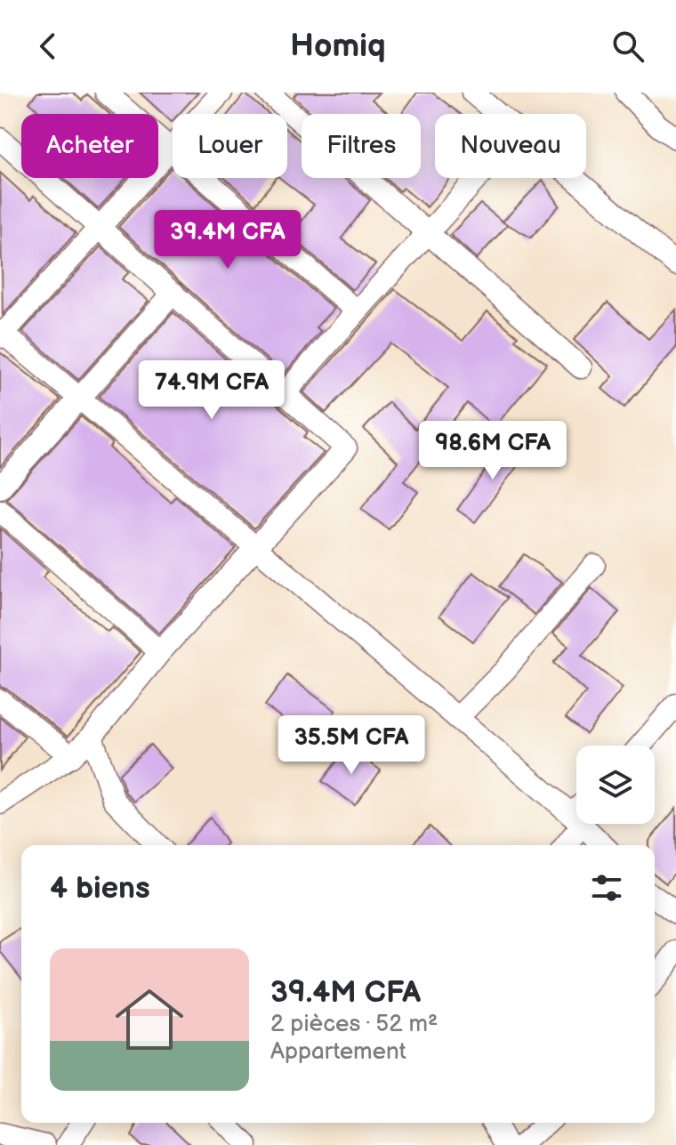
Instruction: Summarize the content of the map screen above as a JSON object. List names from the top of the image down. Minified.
{"page":{"header":"Homiq","chip":["Acheter","Louer","Filtres","Nouveau"],"price":["39.4M CFA","74.9M CFA","98.6M CFA","35.5M CFA"],"heading":"4 biens","list":[{"name":"39.4M CFA","note":"2 pièces · 52 m² · Appartement"}]}}
